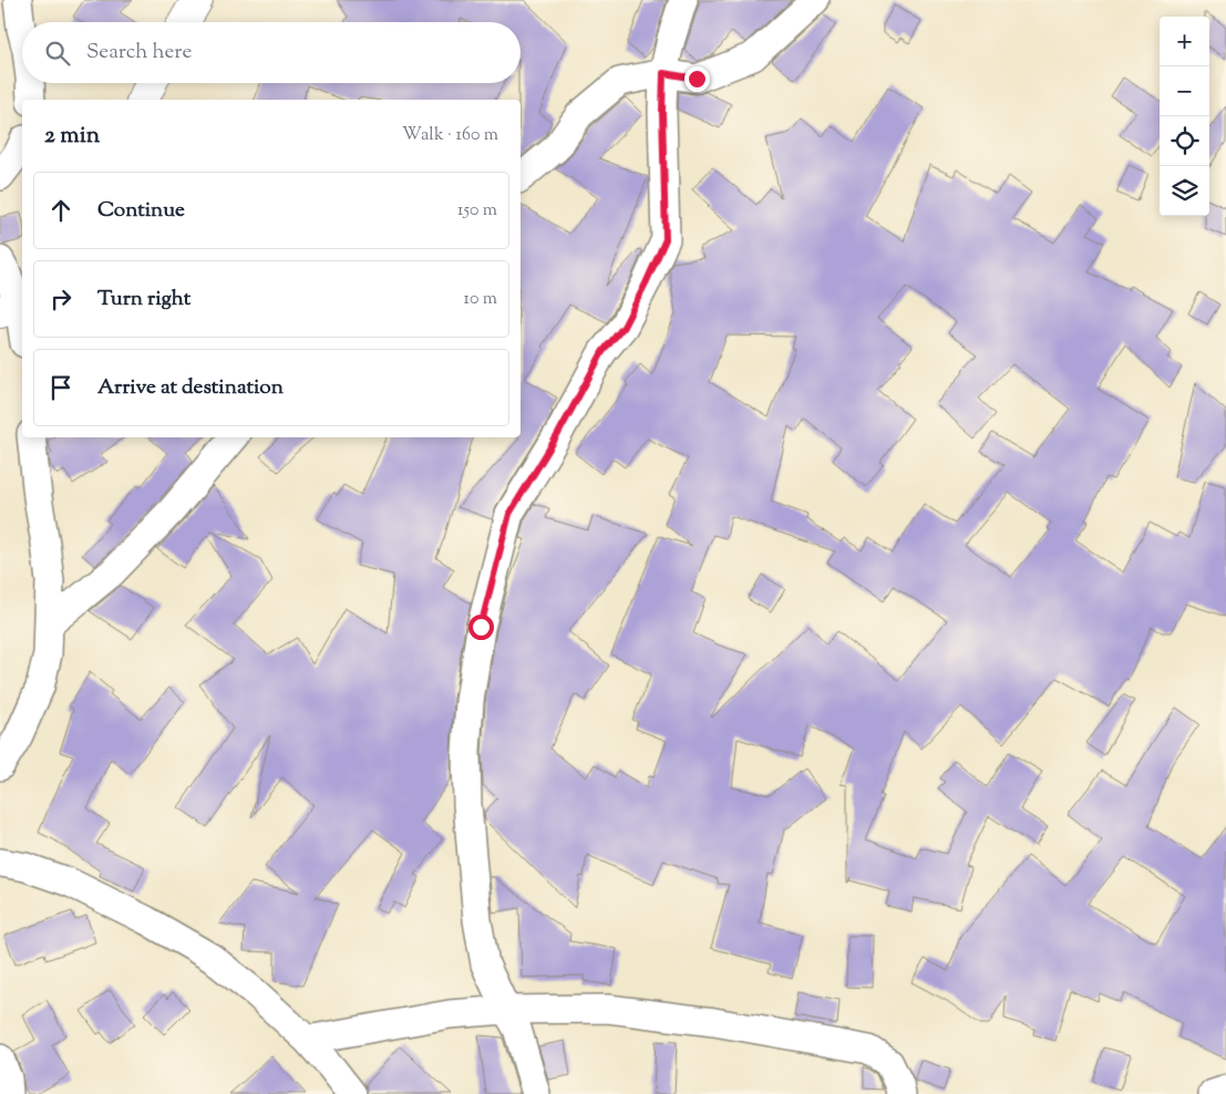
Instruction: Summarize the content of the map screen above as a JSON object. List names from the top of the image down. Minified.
{"page":{"map_buttons":["+","−"],"search":"Search here","heading":["2 min","Walk · 160 m"],"list":[["Continue","150 m"],["Turn right","10 m"],"Arrive at destination"]}}
